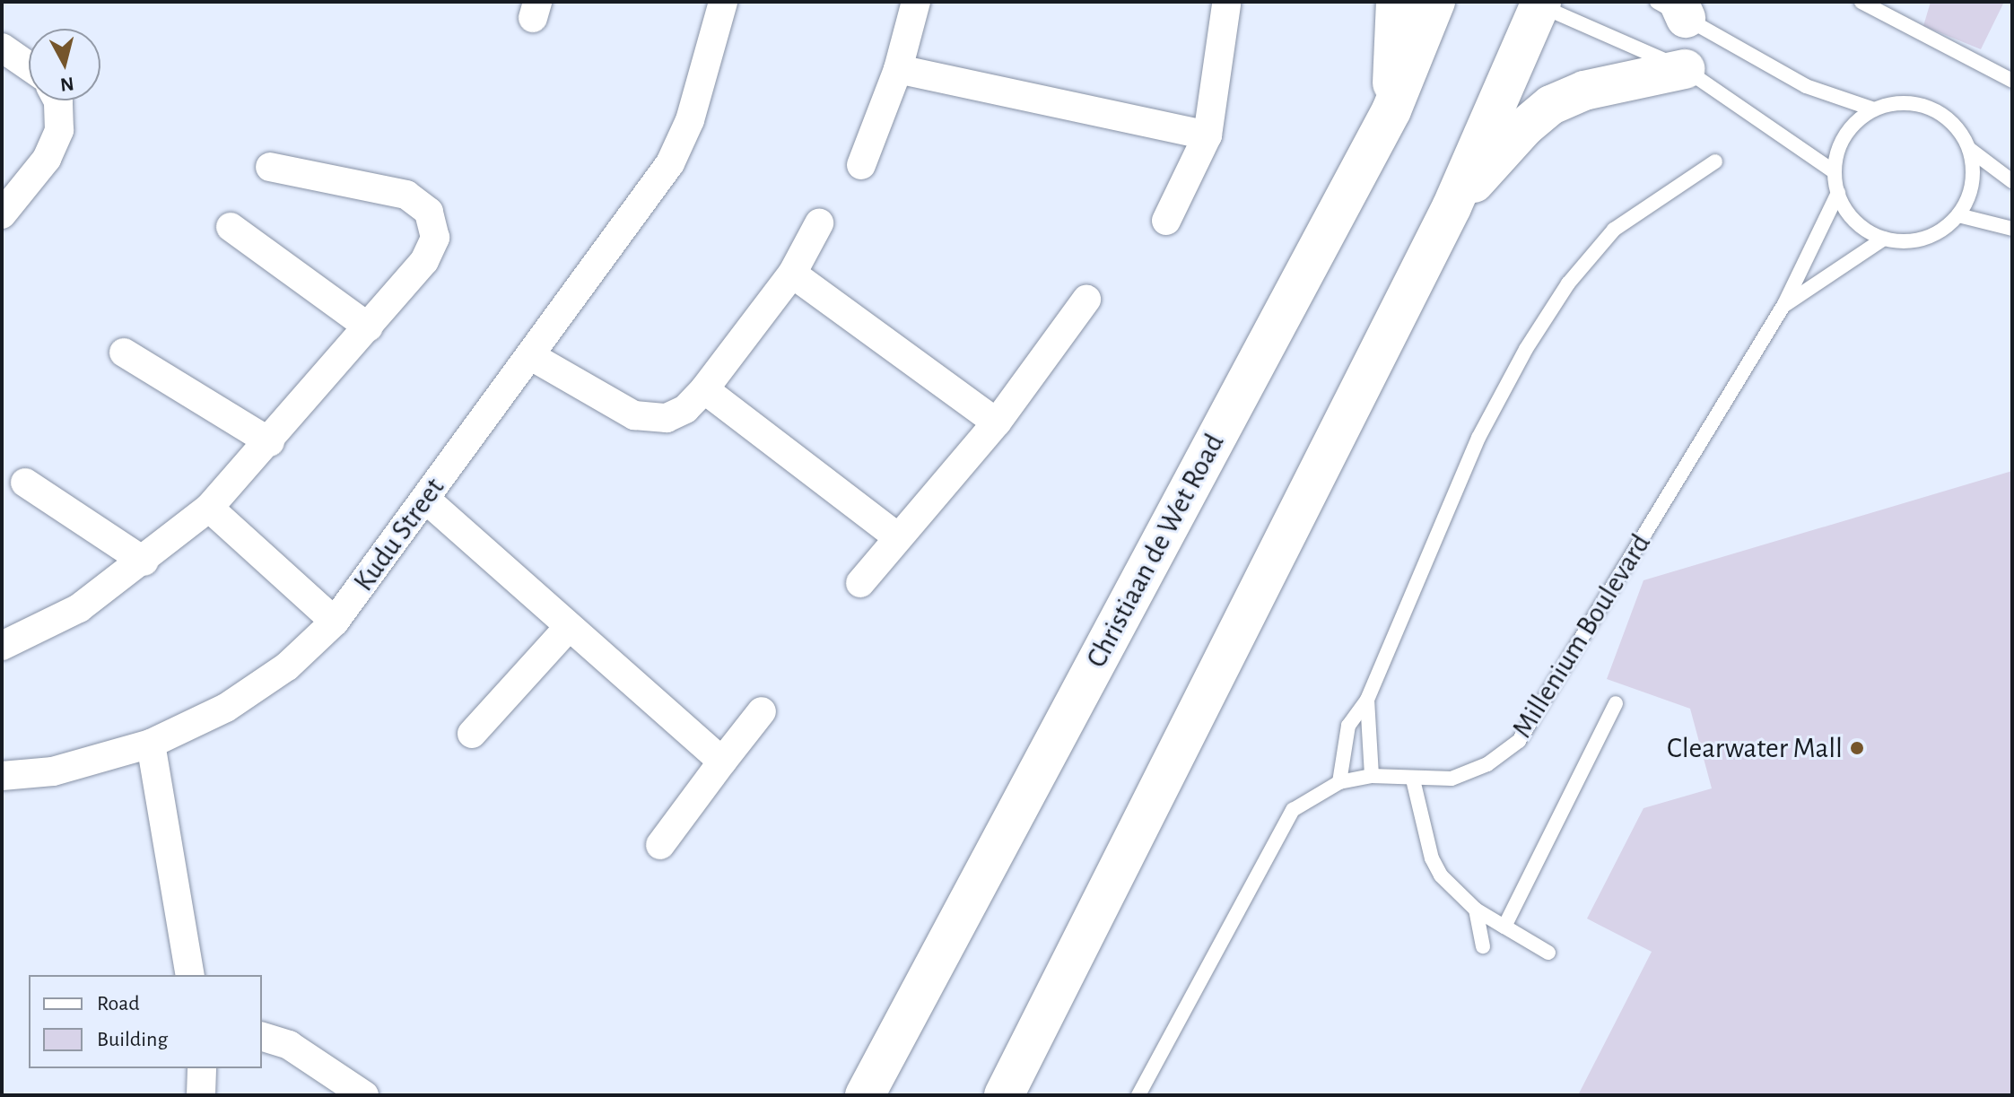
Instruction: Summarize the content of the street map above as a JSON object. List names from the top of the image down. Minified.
{"streets":{"main road":["Christiaan de Wet Road"],"street":["Kudu Street"],"lane":["Millenium Boulevard"]},"places":["Clearwater Mall"],"legend":["Road","Building"],"north":"bottom"}
